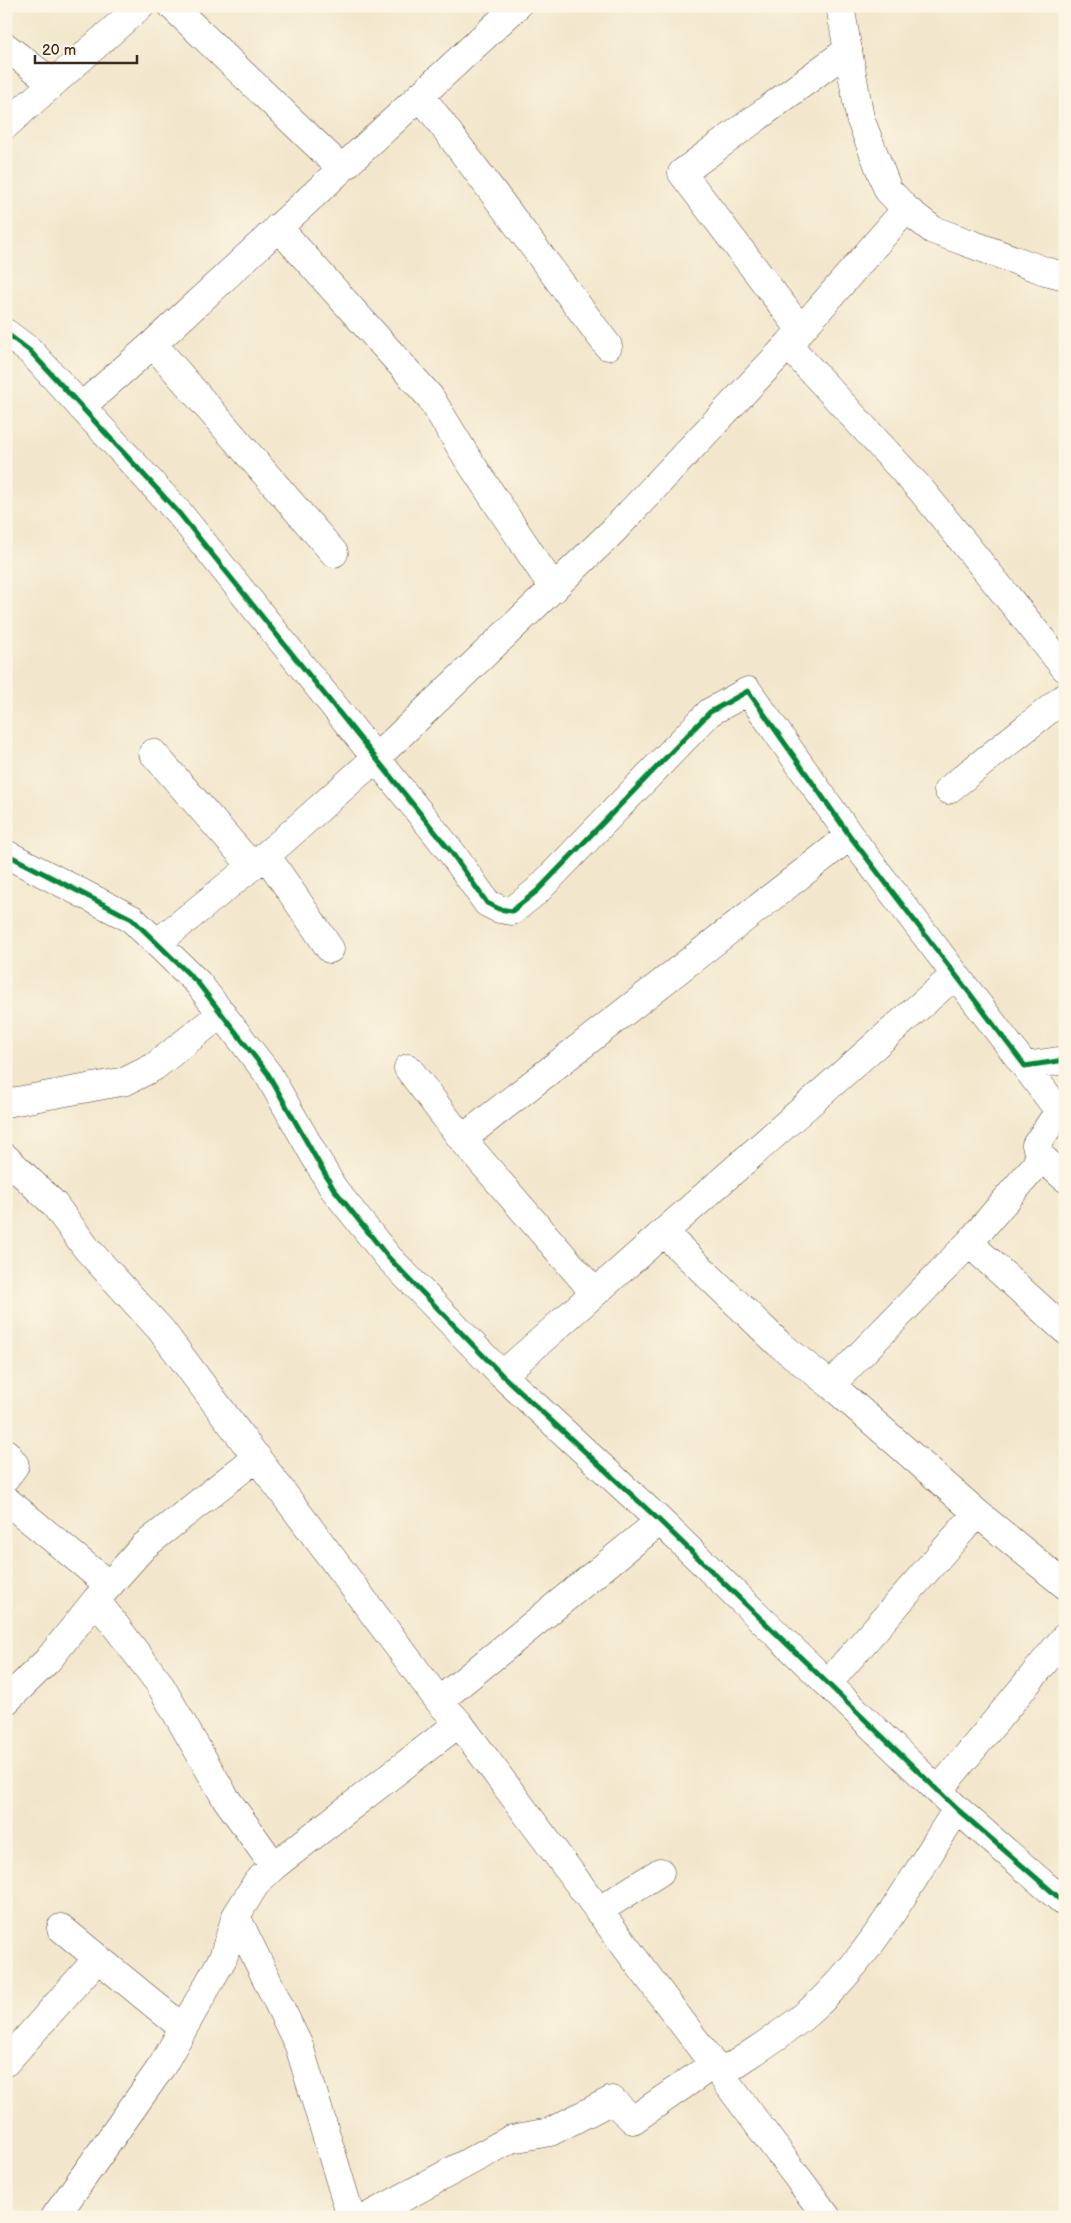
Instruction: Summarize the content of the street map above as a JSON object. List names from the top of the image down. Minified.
{"scale_bar":"20 m"}
